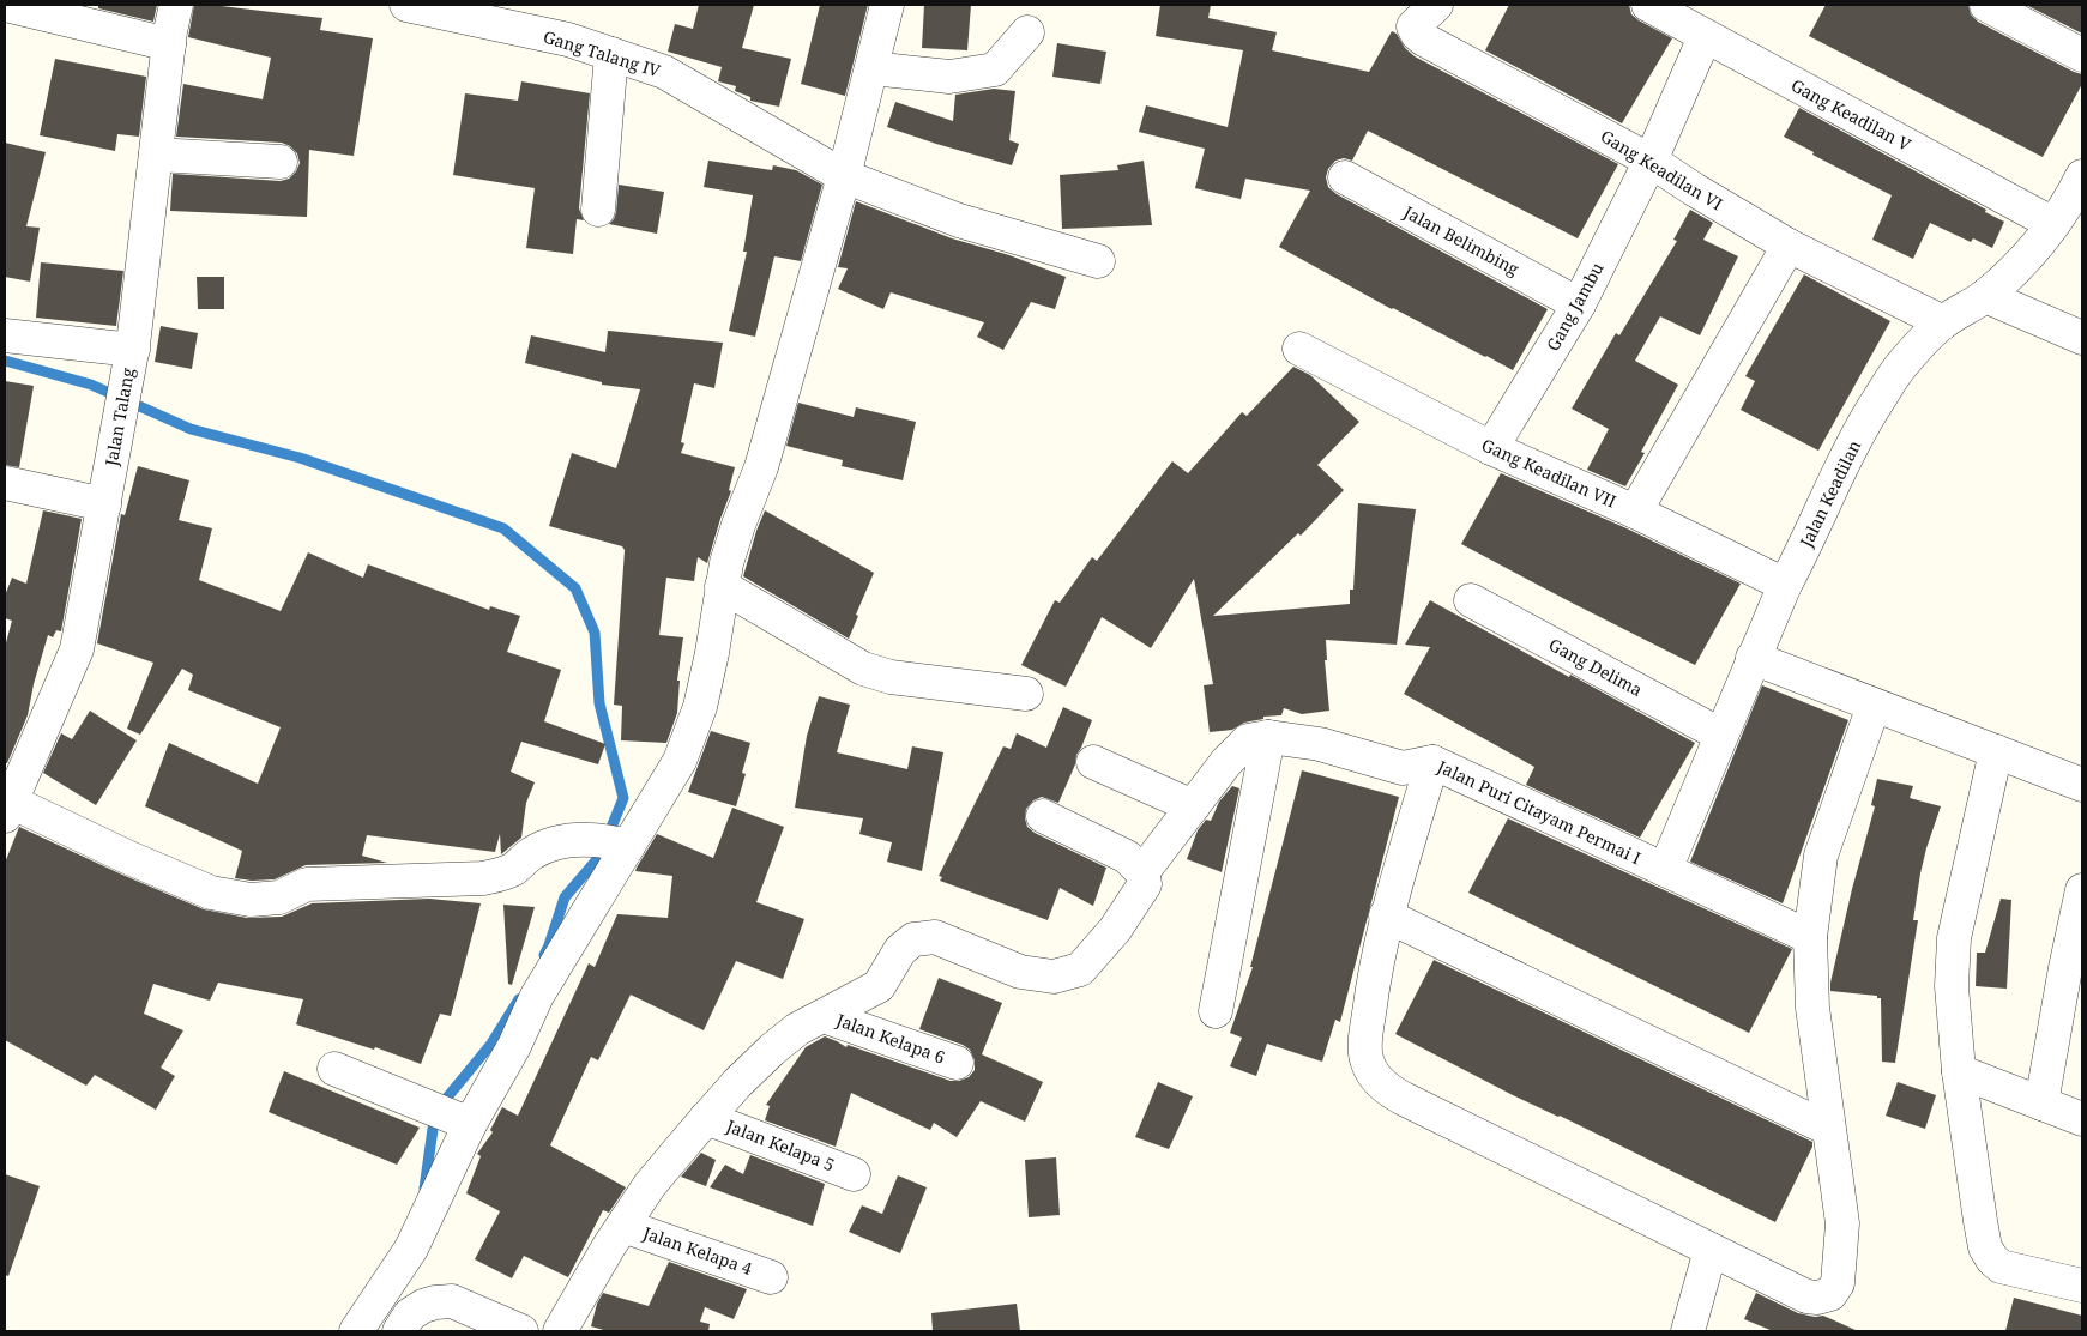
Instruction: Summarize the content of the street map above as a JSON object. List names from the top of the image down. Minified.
{"streets":{"street":["Gang Talang IV","Gang Keadilan V","Gang Keadilan VI","Jalan Belimbing","Gang Jambu","Jalan Talang","Gang Keadilan VII","Jalan Keadilan","Gang Delima","Jalan Puri Citayam Permai I","Jalan Kelapa 6","Jalan Kelapa 5","Jalan Kelapa 4"]},"crossings":[["Gang Keadilan V","Gang Jambu"],["Gang Keadilan V","Jalan Keadilan"],["Gang Keadilan VI","Gang Jambu"],["Gang Keadilan VI","Jalan Keadilan"],["Jalan Belimbing","Gang Jambu"],["Gang Jambu","Gang Keadilan VII"],["Gang Keadilan VII","Jalan Keadilan"],["Jalan Keadilan","Gang Delima"],["Jalan Keadilan","Jalan Puri Citayam Permai I"],["Jalan Puri Citayam Permai I","Jalan Kelapa 6"],["Jalan Puri Citayam Permai I","Jalan Kelapa 5"],["Jalan Puri Citayam Permai I","Jalan Kelapa 4"]]}
